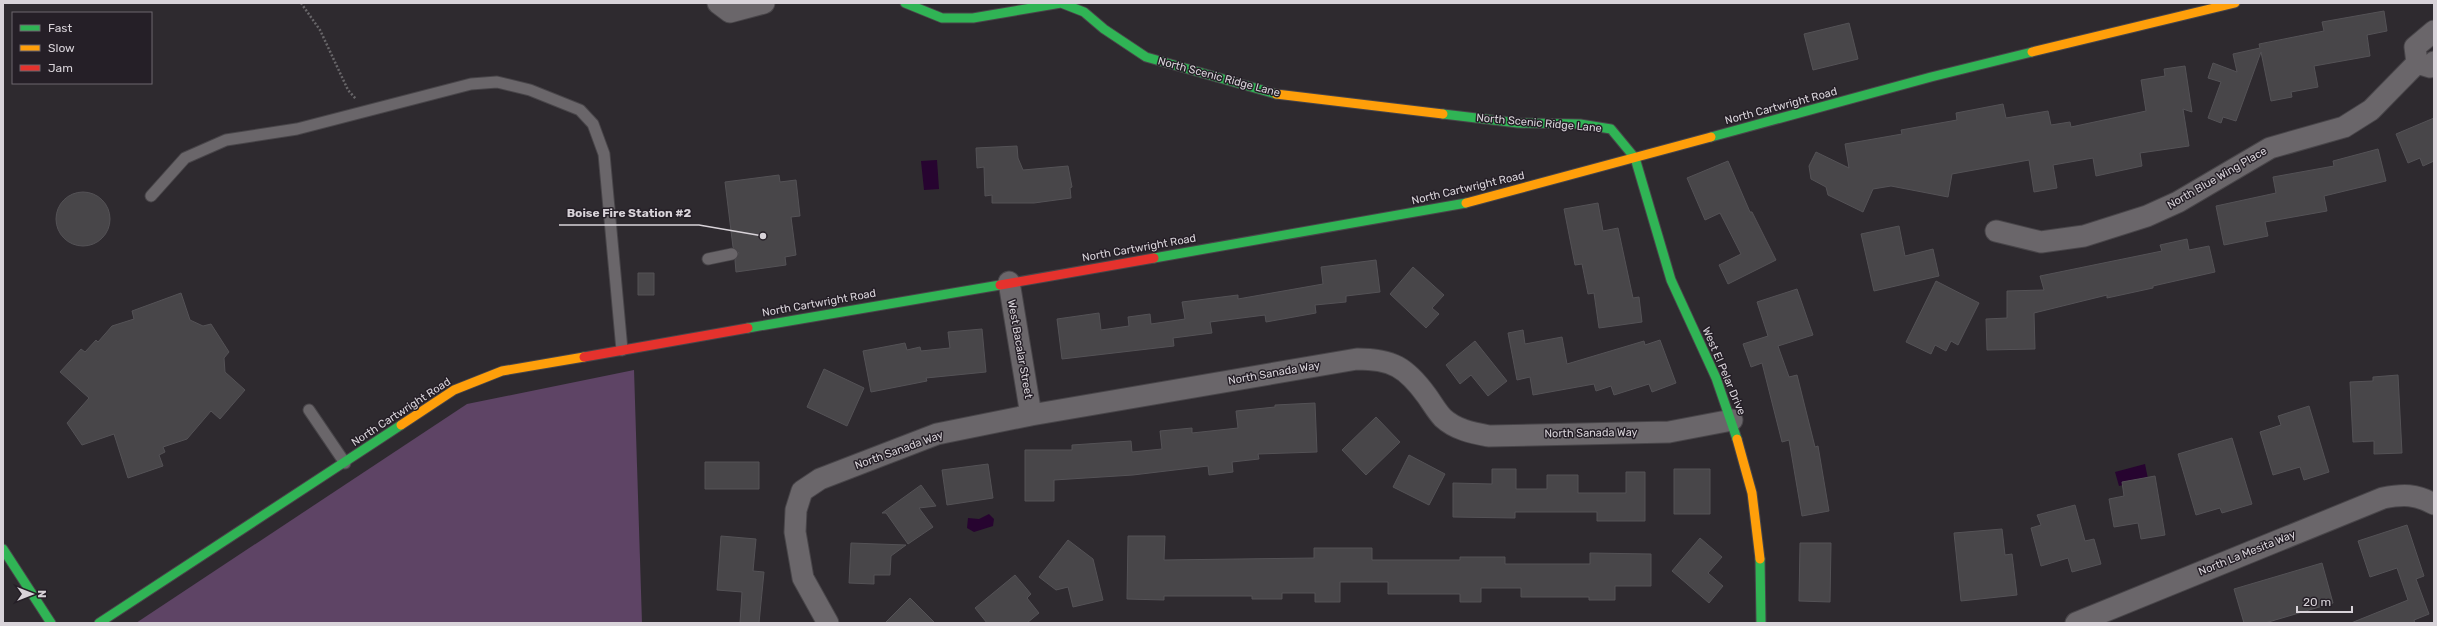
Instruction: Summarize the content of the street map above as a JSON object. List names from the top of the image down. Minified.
{"streets":{"street":["North Scenic Ridge Lane","North Cartwright Road","North Blue Wing Place","West Bacalar Street","West El Pelar Drive","North Sanada Way","North La Mesita Way"]},"crossings":[["North Scenic Ridge Lane","North Cartwright Road"],["North Scenic Ridge Lane","West El Pelar Drive"],["North Cartwright Road","West Bacalar Street"],["North Cartwright Road","West El Pelar Drive"],["West Bacalar Street","North Sanada Way"],["West El Pelar Drive","North Sanada Way"]],"places":["Boise Fire Station #2"],"legend":["Fast","Slow","Jam"],"scale_bar":"20 m","north":"right"}
